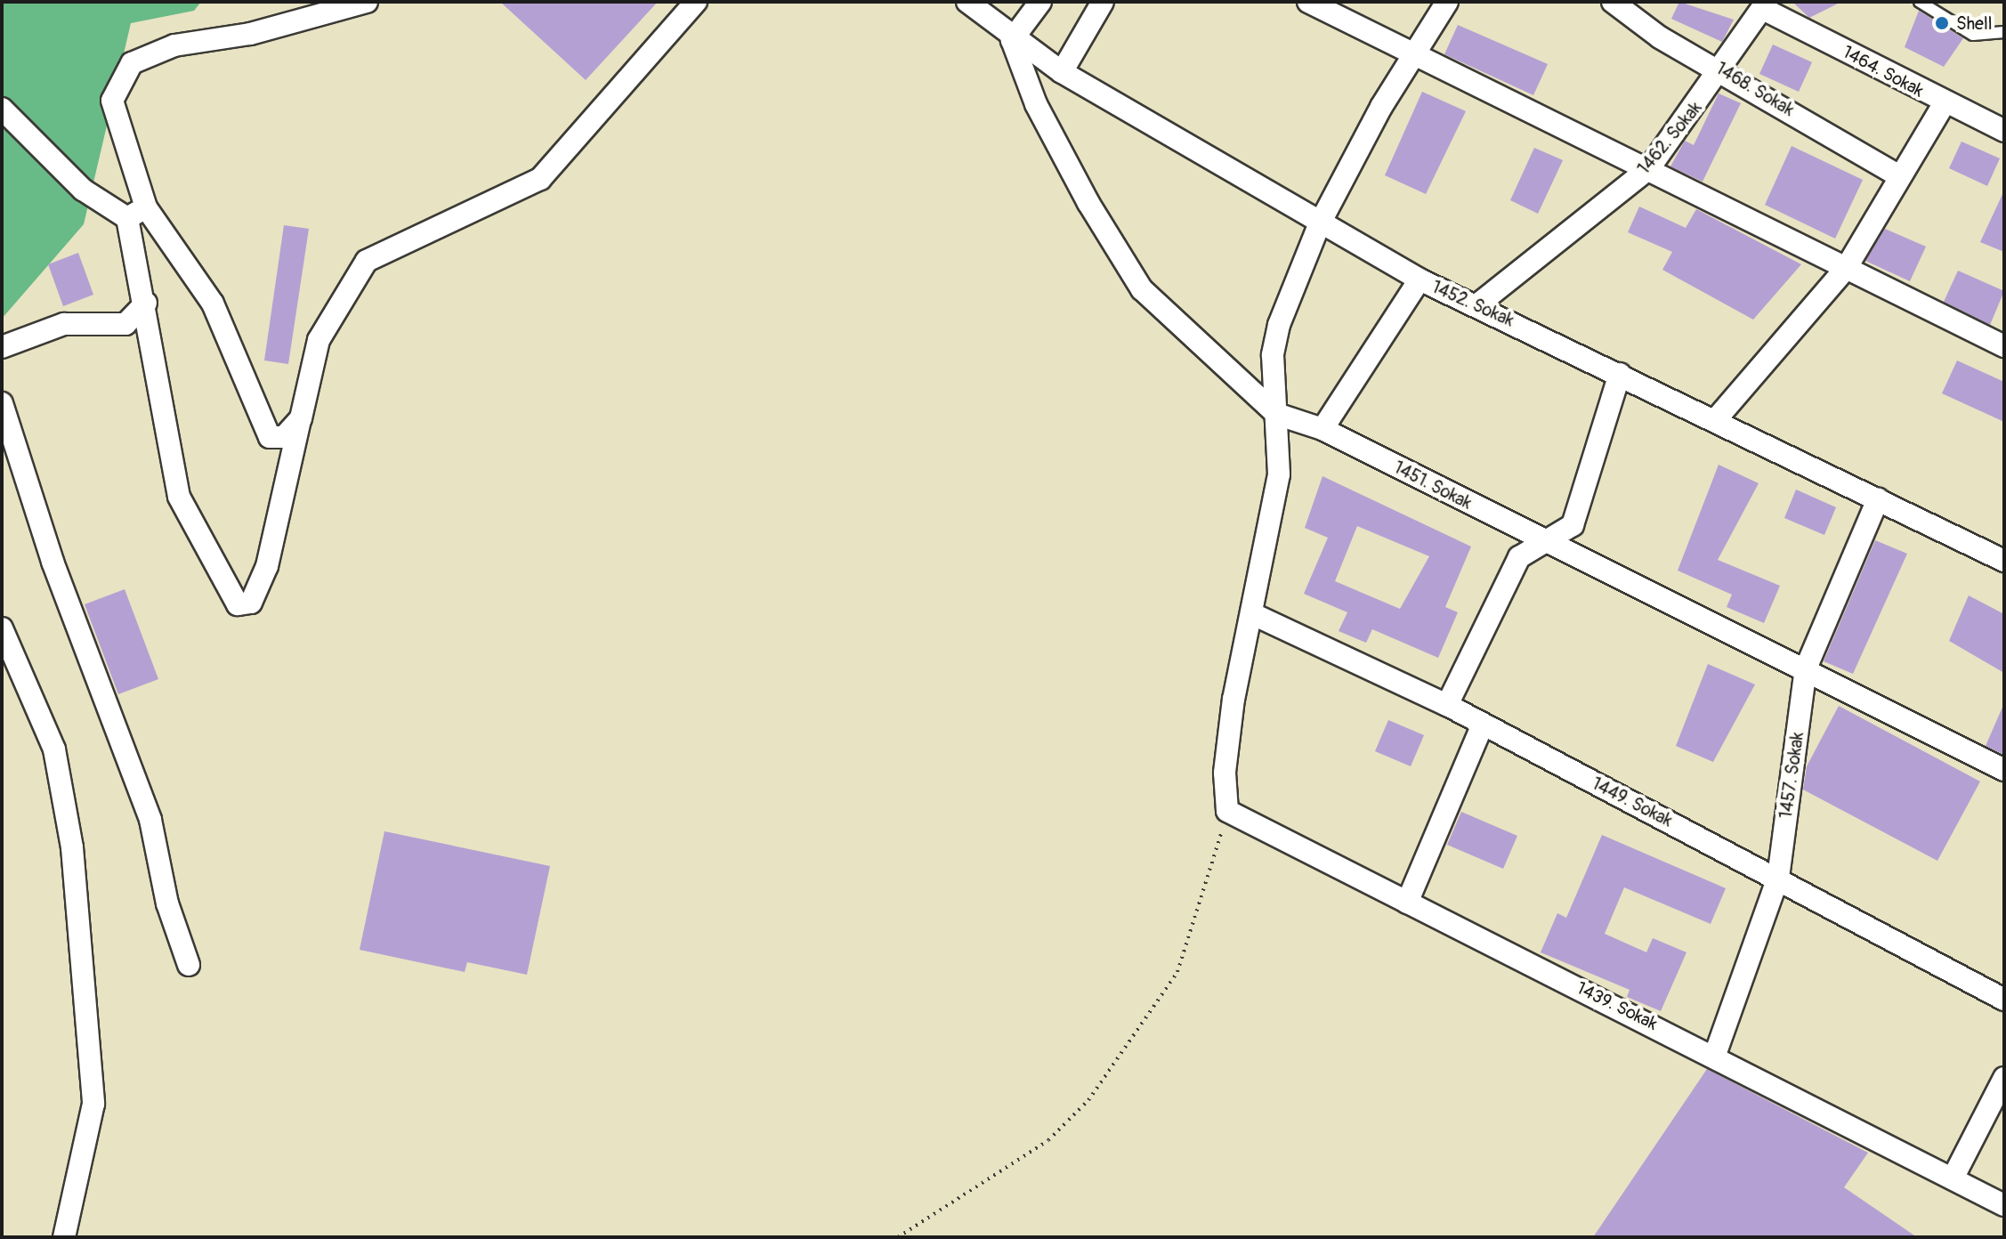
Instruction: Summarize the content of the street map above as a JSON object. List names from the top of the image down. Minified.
{"streets":{"street":["1464. Sokak","1468. Sokak","1462. Sokak","1452. Sokak","1451. Sokak","1457. Sokak","1449. Sokak","1439. Sokak"]},"crossings":[["1464. Sokak","1462. Sokak"],["1468. Sokak","1462. Sokak"],["1462. Sokak","1452. Sokak"],["1452. Sokak","1451. Sokak"],["1452. Sokak","1457. Sokak"],["1451. Sokak","1457. Sokak"],["1457. Sokak","1449. Sokak"],["1457. Sokak","1439. Sokak"]],"places":["Shell"]}
